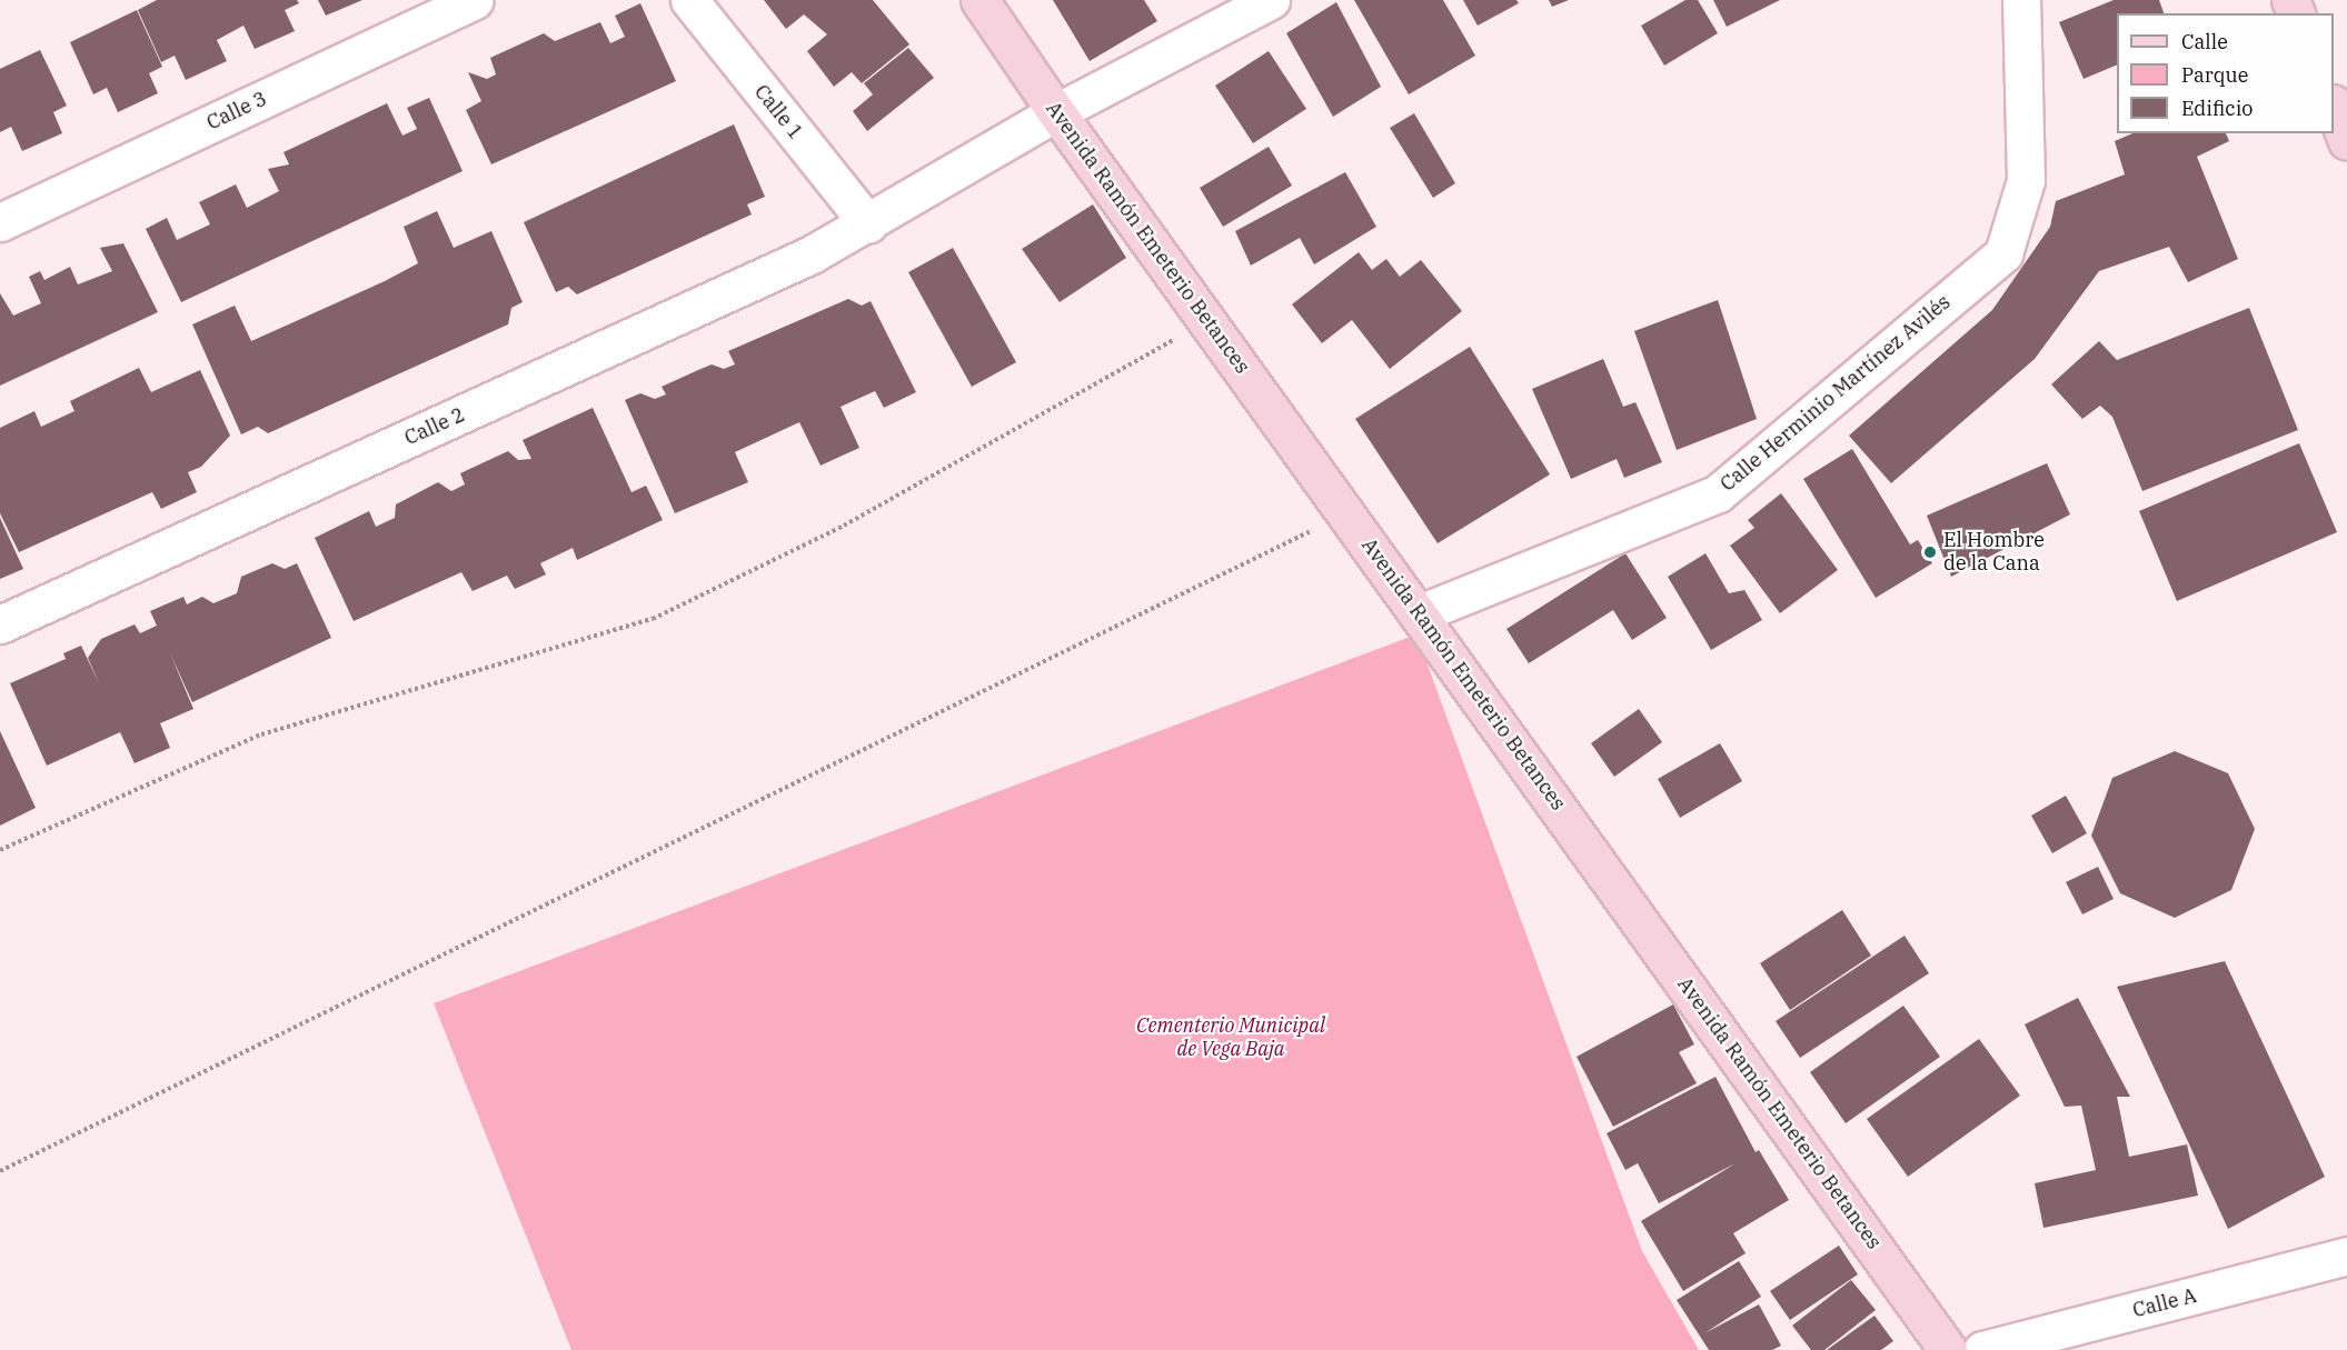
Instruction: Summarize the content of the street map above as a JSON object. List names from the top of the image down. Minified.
{"streets":{"street":["Calle 3","Calle 1","Avenida Ramón Emeterio Betances","Calle Herminio Martínez Avilés","Calle 2","Calle A"]},"crossings":[["Calle 1","Calle 2"],["Avenida Ramón Emeterio Betances","Calle Herminio Martínez Avilés"],["Avenida Ramón Emeterio Betances","Calle 2"]],"parks":["Cementerio Municipal de Vega Baja"],"places":["El Hombre de la Cana"],"legend":["Calle","Parque","Edificio"]}
